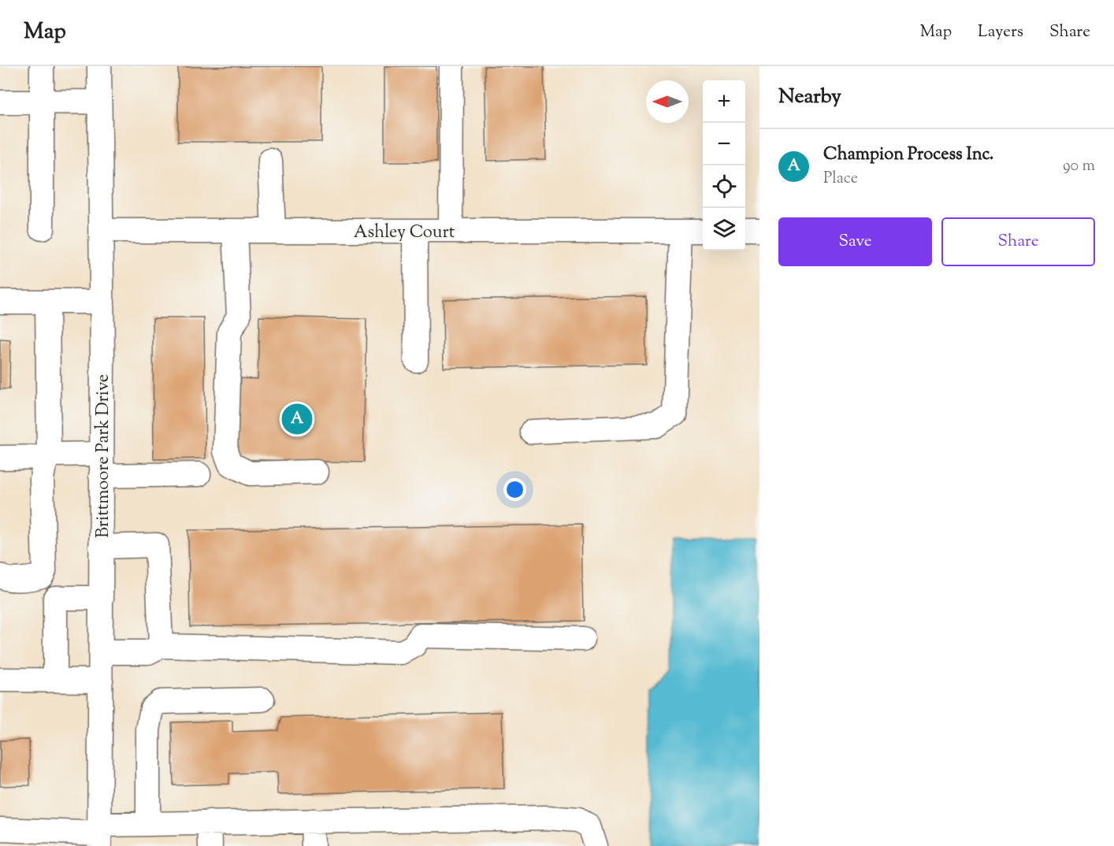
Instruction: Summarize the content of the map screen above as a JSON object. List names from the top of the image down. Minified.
{"streets":{"street":["Ashley Court","Brittmoore Park Drive"]},"crossings":[["Ashley Court","Brittmoore Park Drive"]],"north":"left","page":{"header":"Map","nav":["Map","Layers","Share"],"heading":"Nearby","map_buttons":["+","−"],"list":[{"mark":"A","name":"Champion Process Inc.","note":"Place","value":"90 m"}],"buttons":["Save","Share"],"pins":"A"}}
